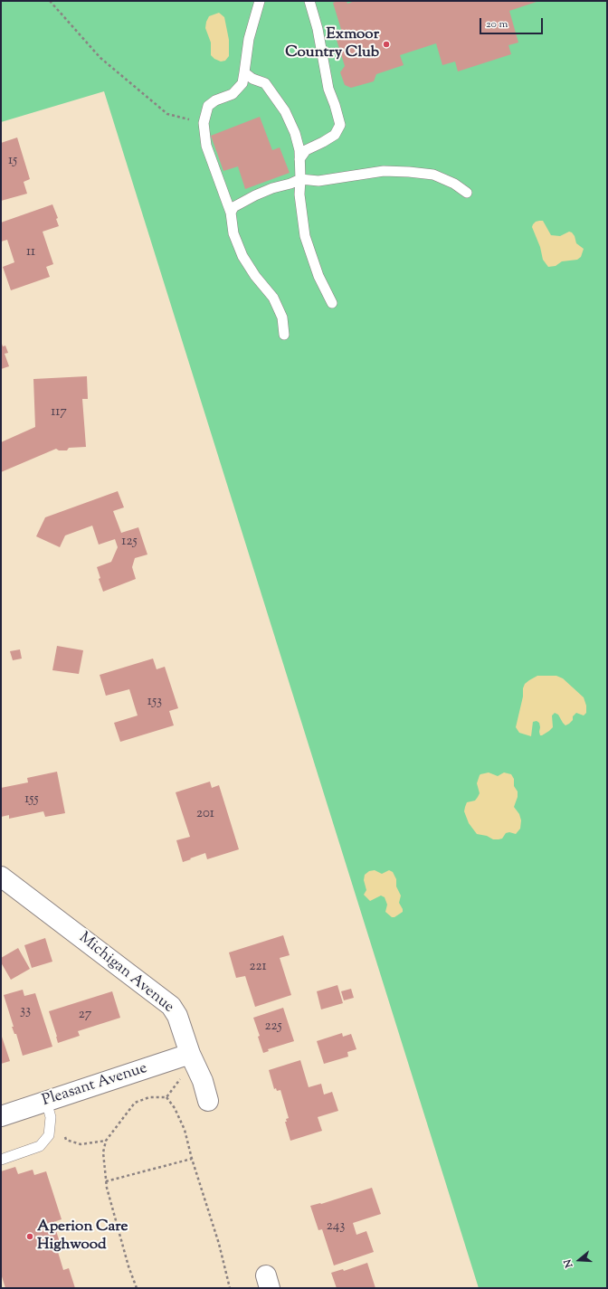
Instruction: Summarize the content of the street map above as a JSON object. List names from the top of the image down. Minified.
{"streets":{"street":["Michigan Avenue","Pleasant Avenue"]},"crossings":[["Michigan Avenue","Pleasant Avenue"]],"places":["Exmoor Country Club","Aperion Care Highwood"],"house_numbers":["15","11","117","125","153","155","201","221","33","27","225","243"],"scale_bar":"20 m","north":"left"}
